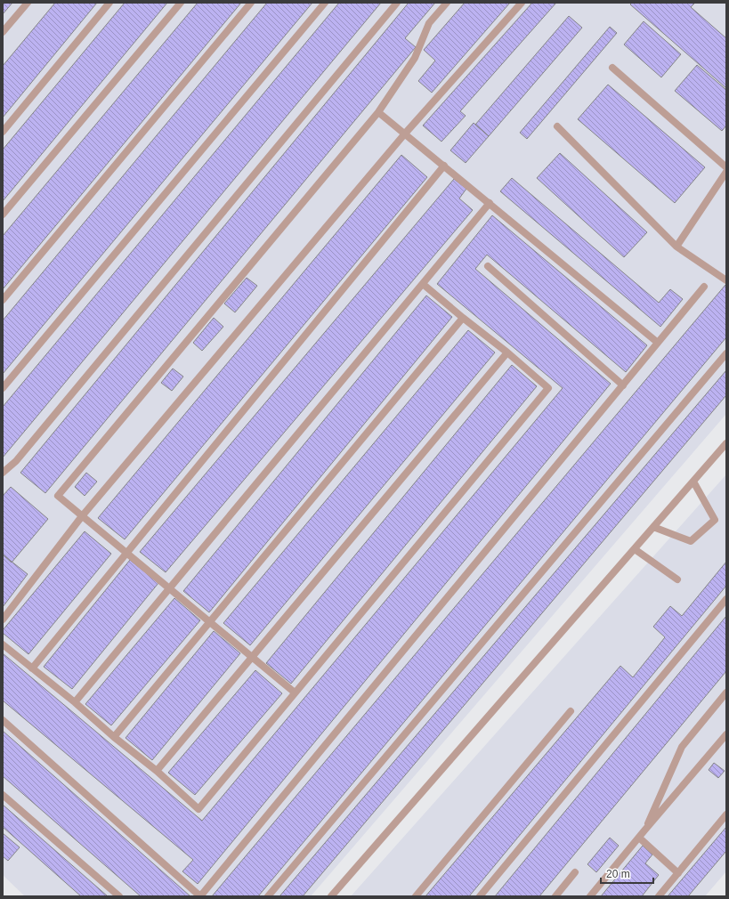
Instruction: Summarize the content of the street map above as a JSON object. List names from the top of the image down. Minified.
{"scale_bar":"20 m"}
